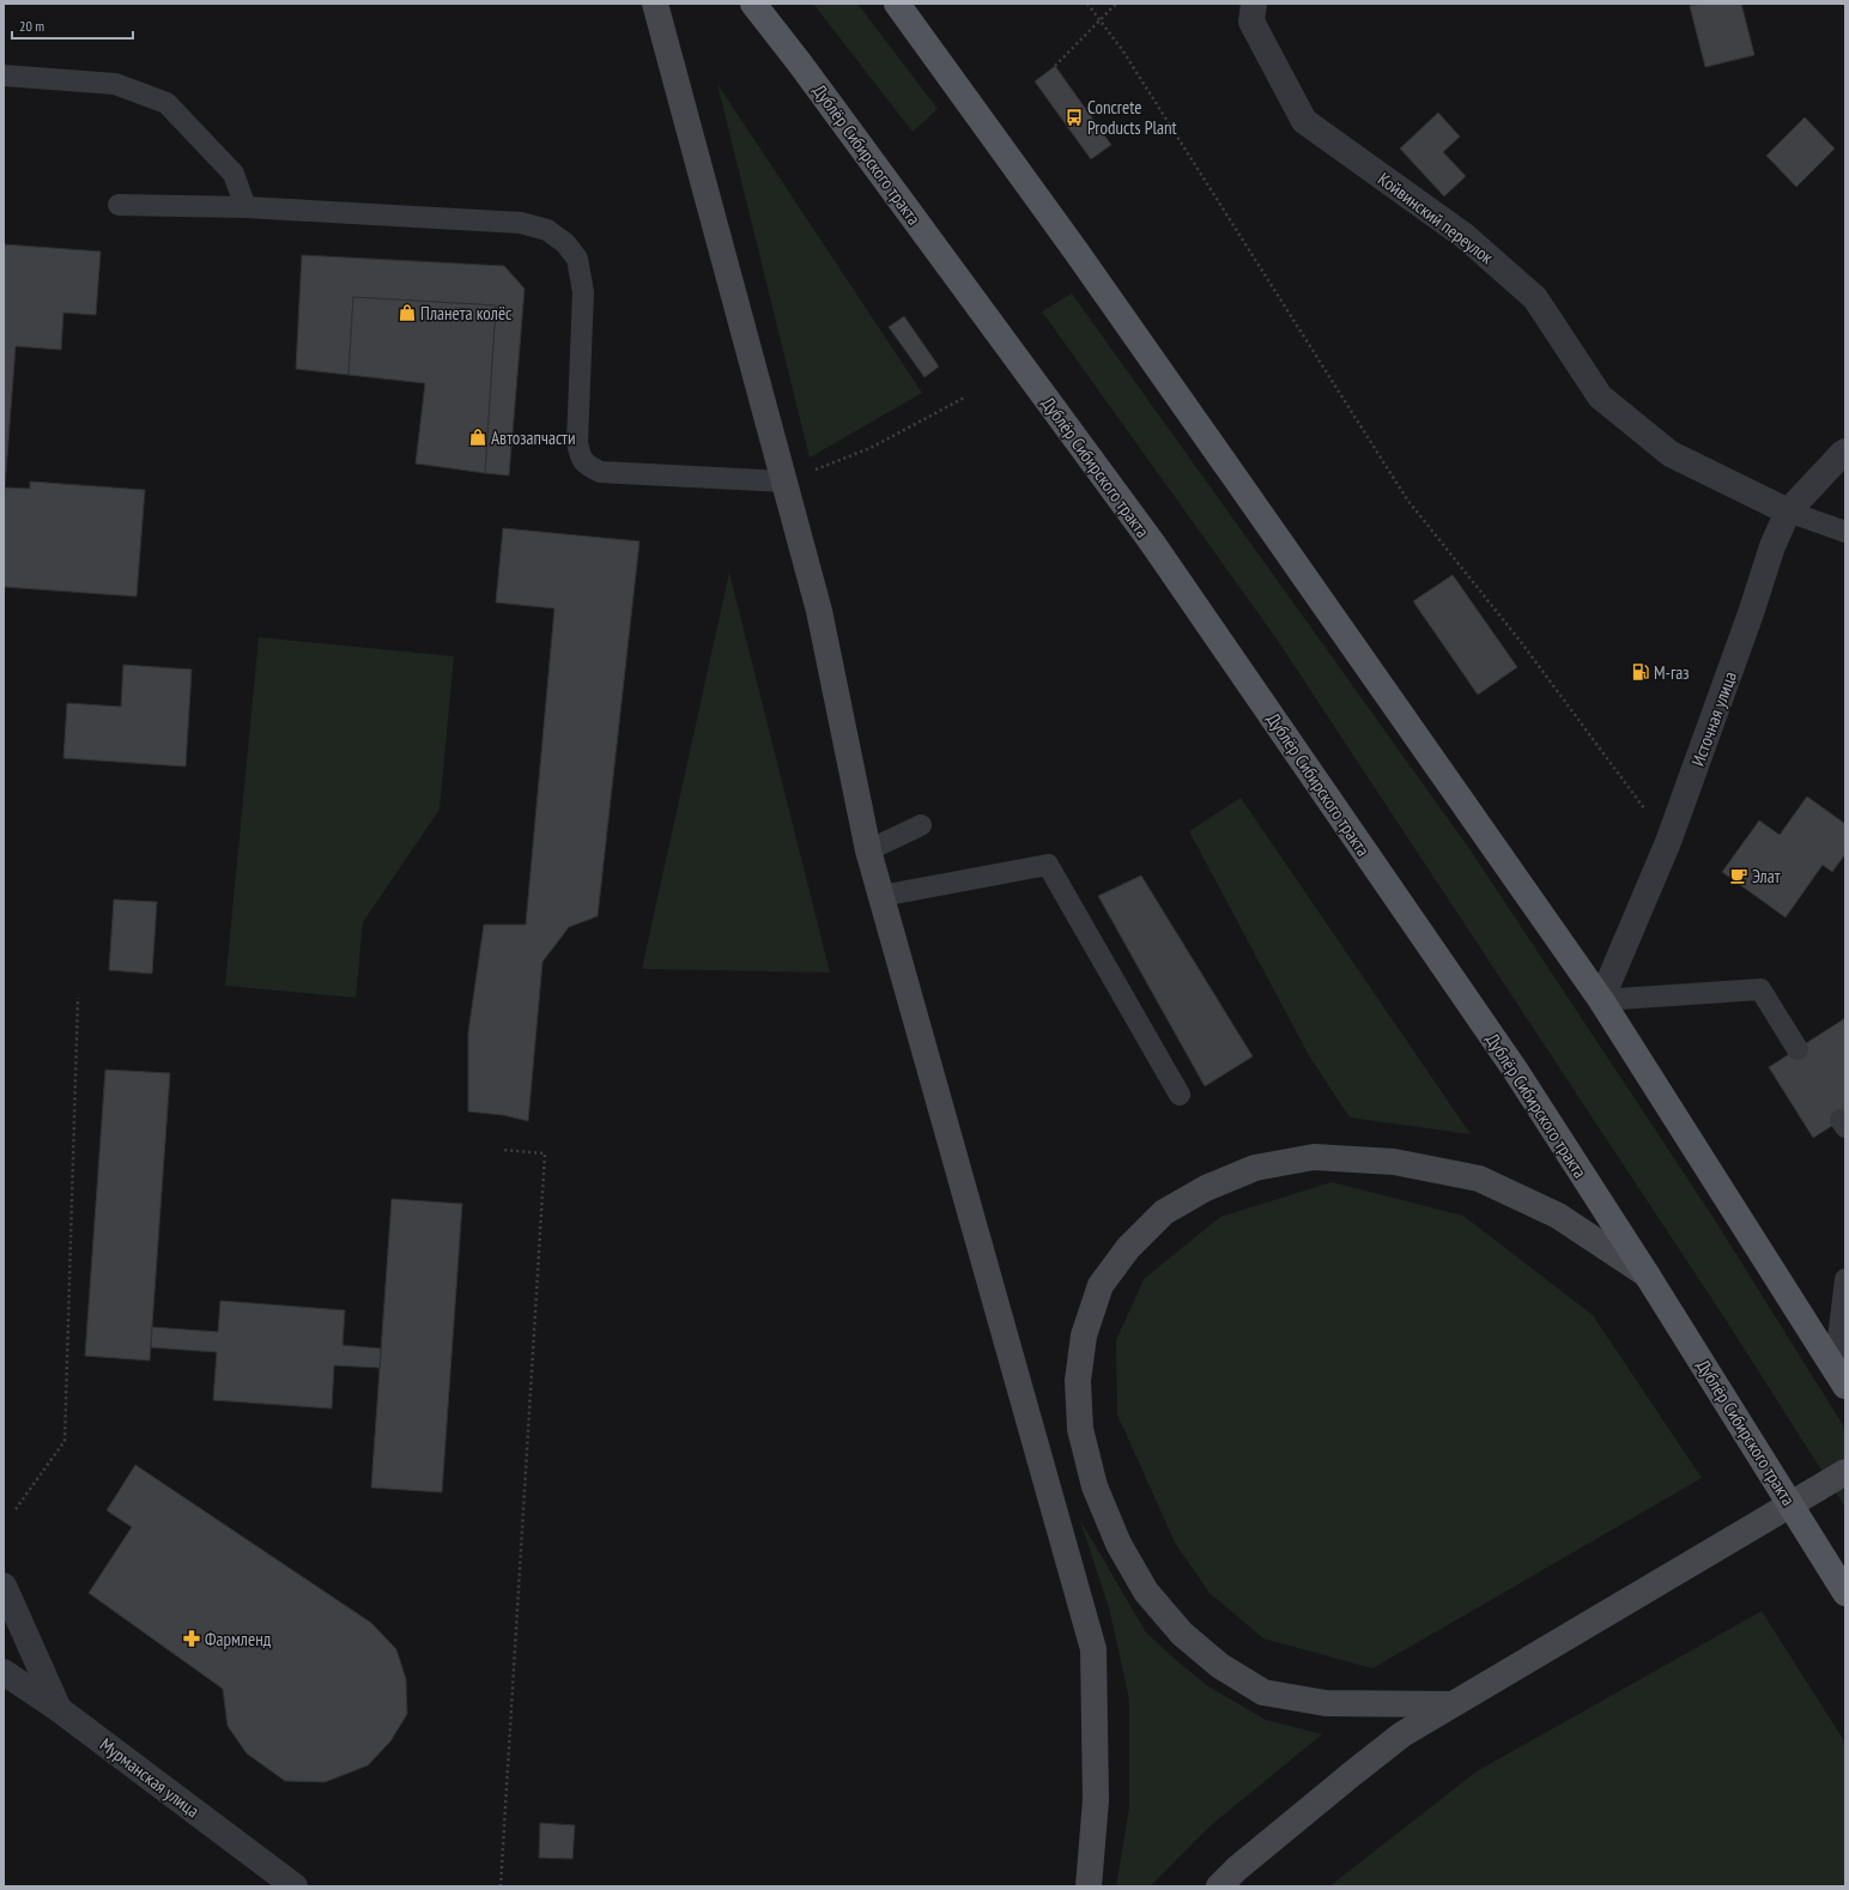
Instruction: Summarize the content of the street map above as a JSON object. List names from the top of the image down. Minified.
{"streets":{"main road":["Дублёр Сибирского тракта"],"street":["Койвинский переулок","Источная улица","Мурманская улица"]},"crossings":[["Койвинский переулок","Источная улица"]],"places":{"bus stop":["Concrete Products Plant"],"shop":["Планета колёс","Автозапчасти"],"fuel station":["М-газ"],"cafe":["Элат"],"pharmacy":["Фармленд"]},"scale_bar":"20 m"}
